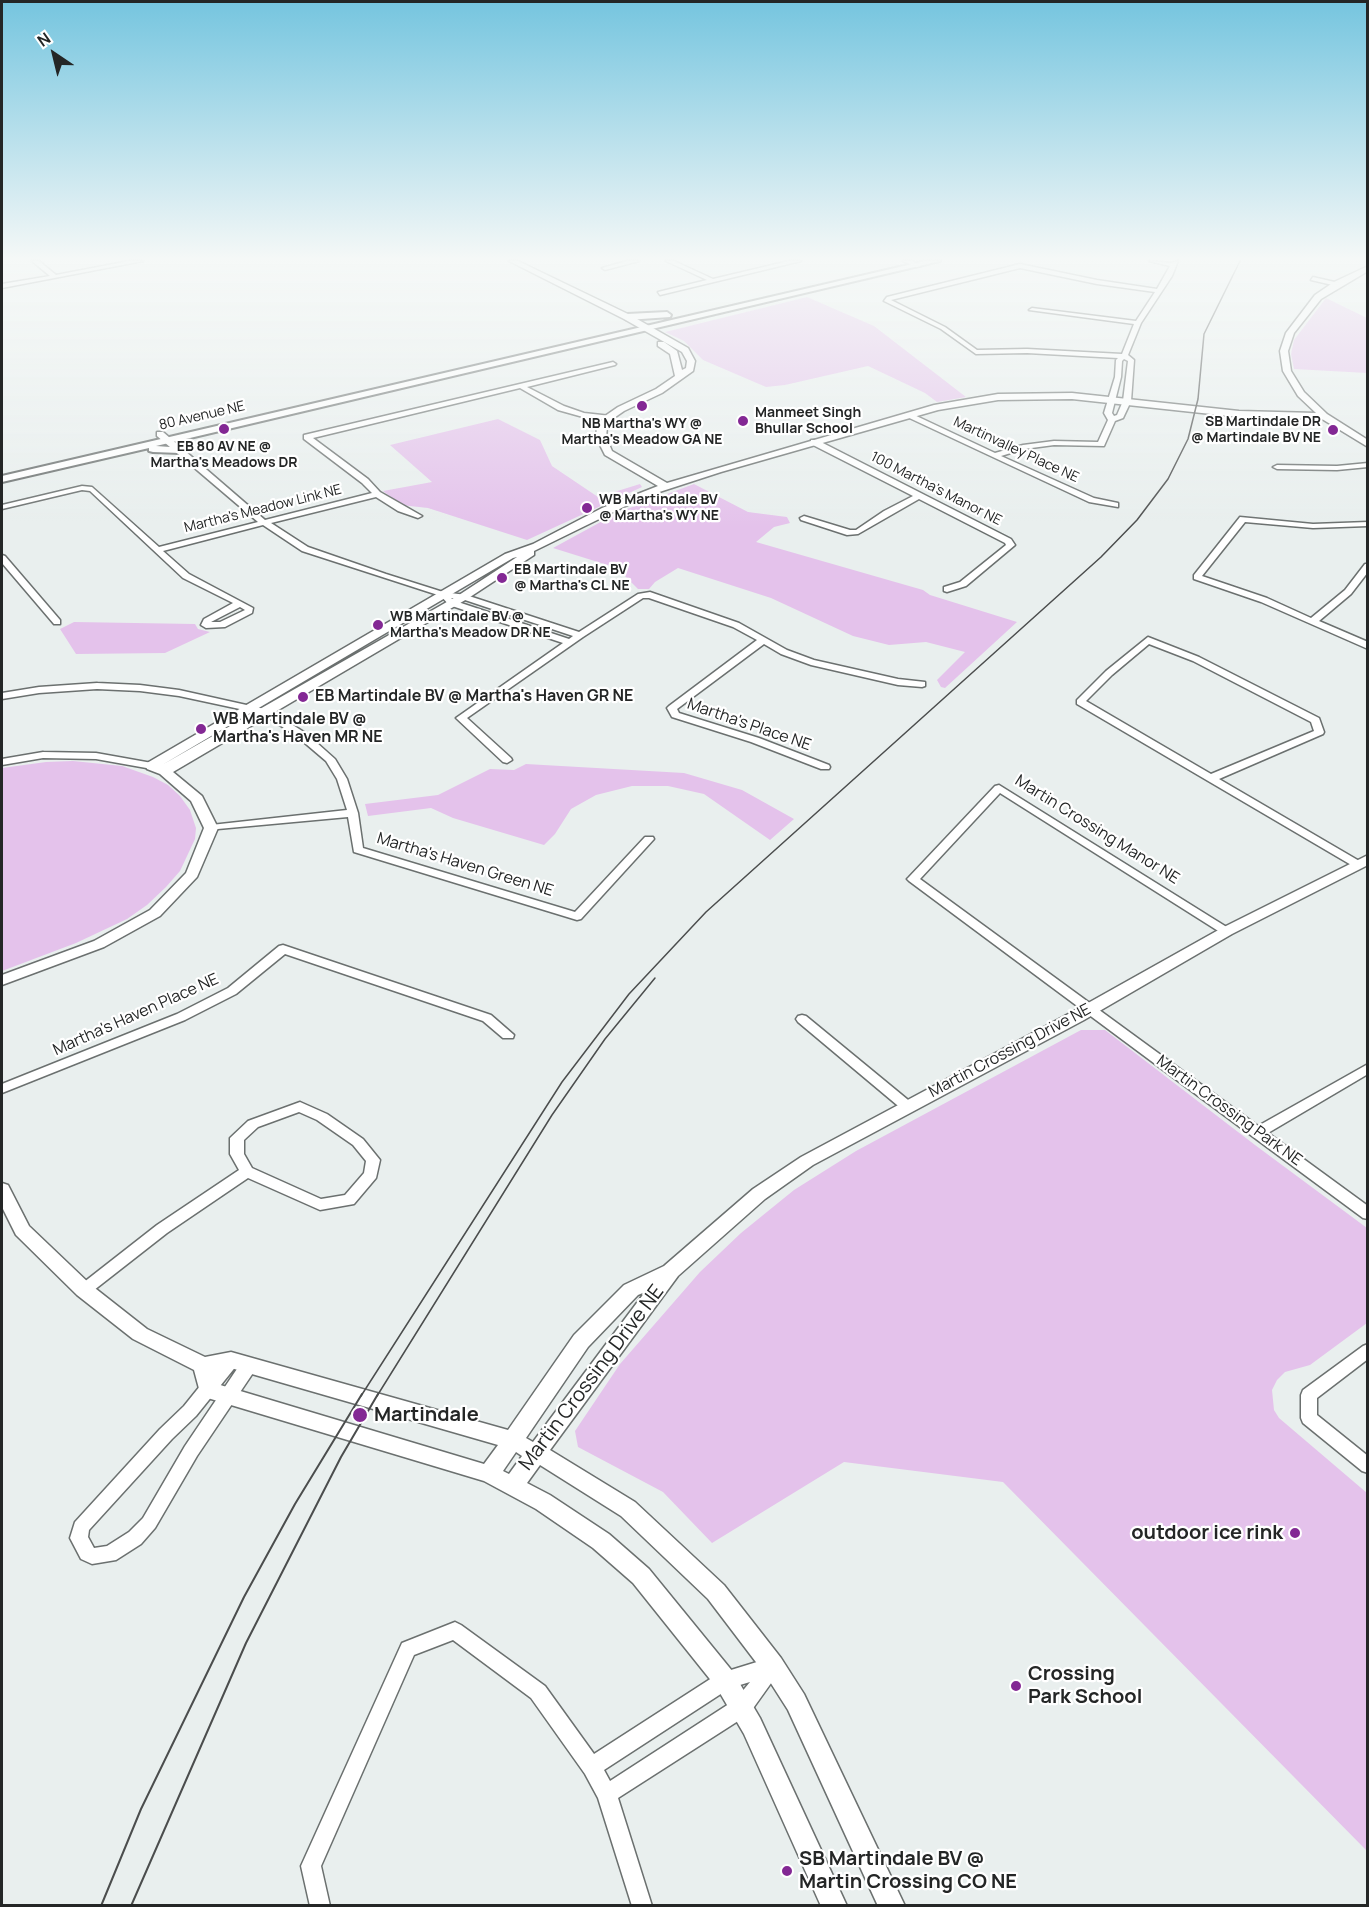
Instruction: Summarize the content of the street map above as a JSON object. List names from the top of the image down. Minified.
{"streets":{"main road":["80 Avenue NE"],"street":["Martinvalley Place NE","100 Martha's Manor NE","Martha's Meadow Link NE","Martha's Place NE","Martin Crossing Manor NE","Martha's Haven Green NE","Martha's Haven Place NE","Martin Crossing Drive NE","Martin Crossing Park NE"]},"crossings":[["Martin Crossing Manor NE","Martin Crossing Drive NE"],["Martin Crossing Manor NE","Martin Crossing Park NE"],["Martin Crossing Drive NE","Martin Crossing Park NE"]],"places":["NB Martha's WY @ Martha's Meadow GA NE","Manmeet Singh Bhullar School","EB 80 AV NE @ Martha's Meadows DR","SB Martindale DR @ Martindale BV NE","WB Martindale BV @ Martha's WY NE","EB Martindale BV @ Martha's CL NE","WB Martindale BV @ Martha's Meadow DR NE","EB Martindale BV @ Martha's Haven GR NE","WB Martindale BV @ Martha's Haven MR NE","Martindale","outdoor ice rink","Crossing Park School","SB Martindale BV @ Martin Crossing CO NE"],"north":"top left"}
